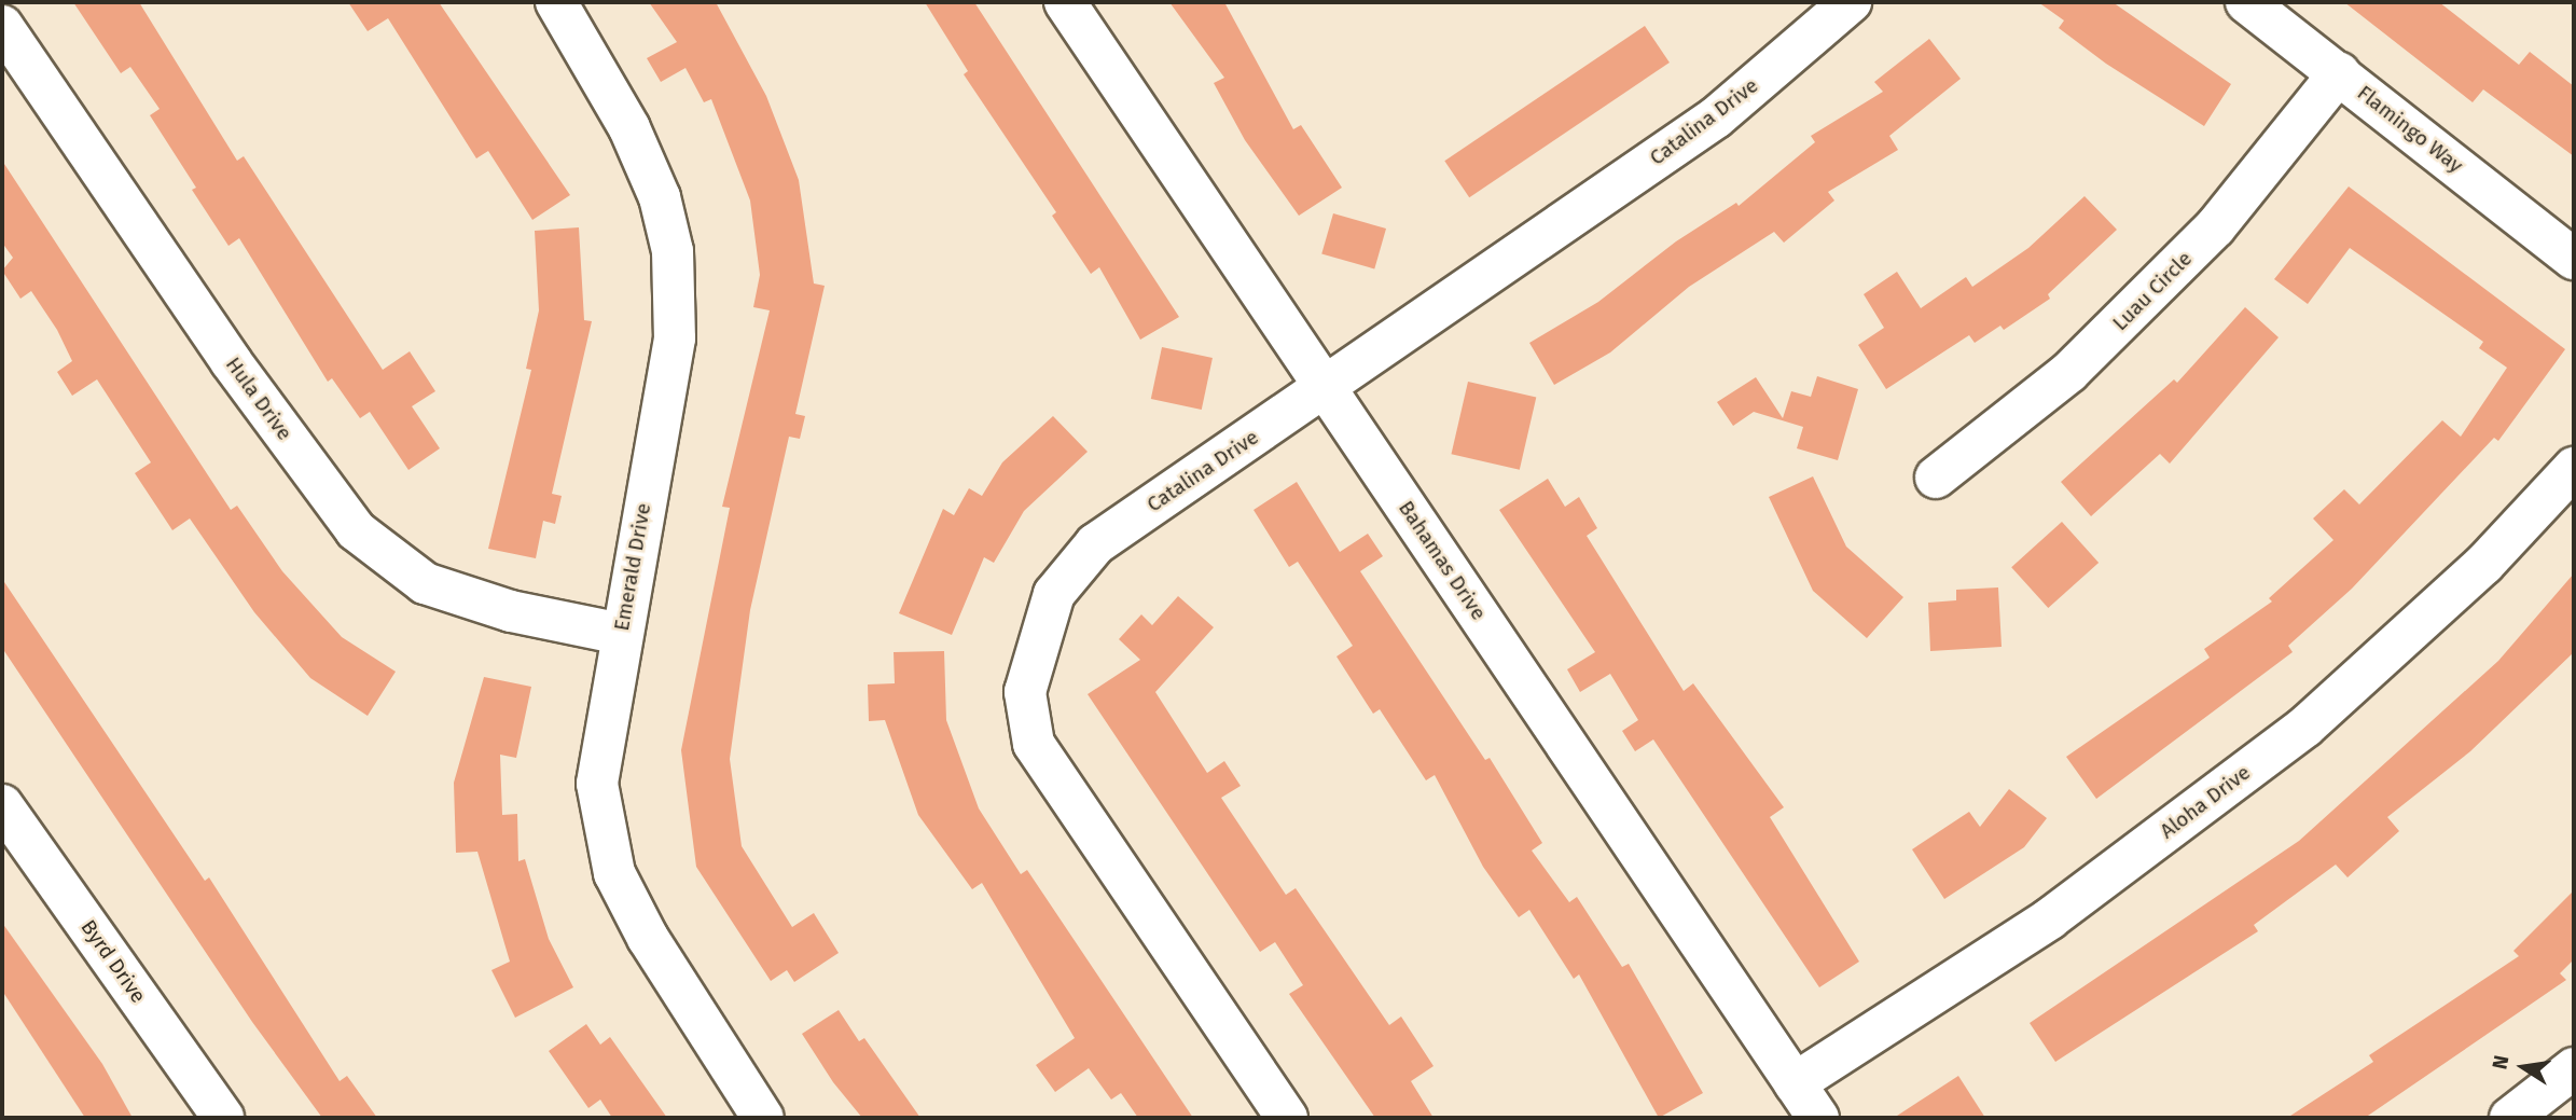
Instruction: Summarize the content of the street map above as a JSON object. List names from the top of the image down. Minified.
{"streets":{"street":["Catalina Drive","Flamingo Way","Luau Circle","Hula Drive","Bahamas Drive","Emerald Drive","Aloha Drive","Byrd Drive"]},"crossings":[["Catalina Drive","Bahamas Drive"],["Flamingo Way","Luau Circle"],["Hula Drive","Emerald Drive"],["Bahamas Drive","Aloha Drive"]],"north":"left"}
